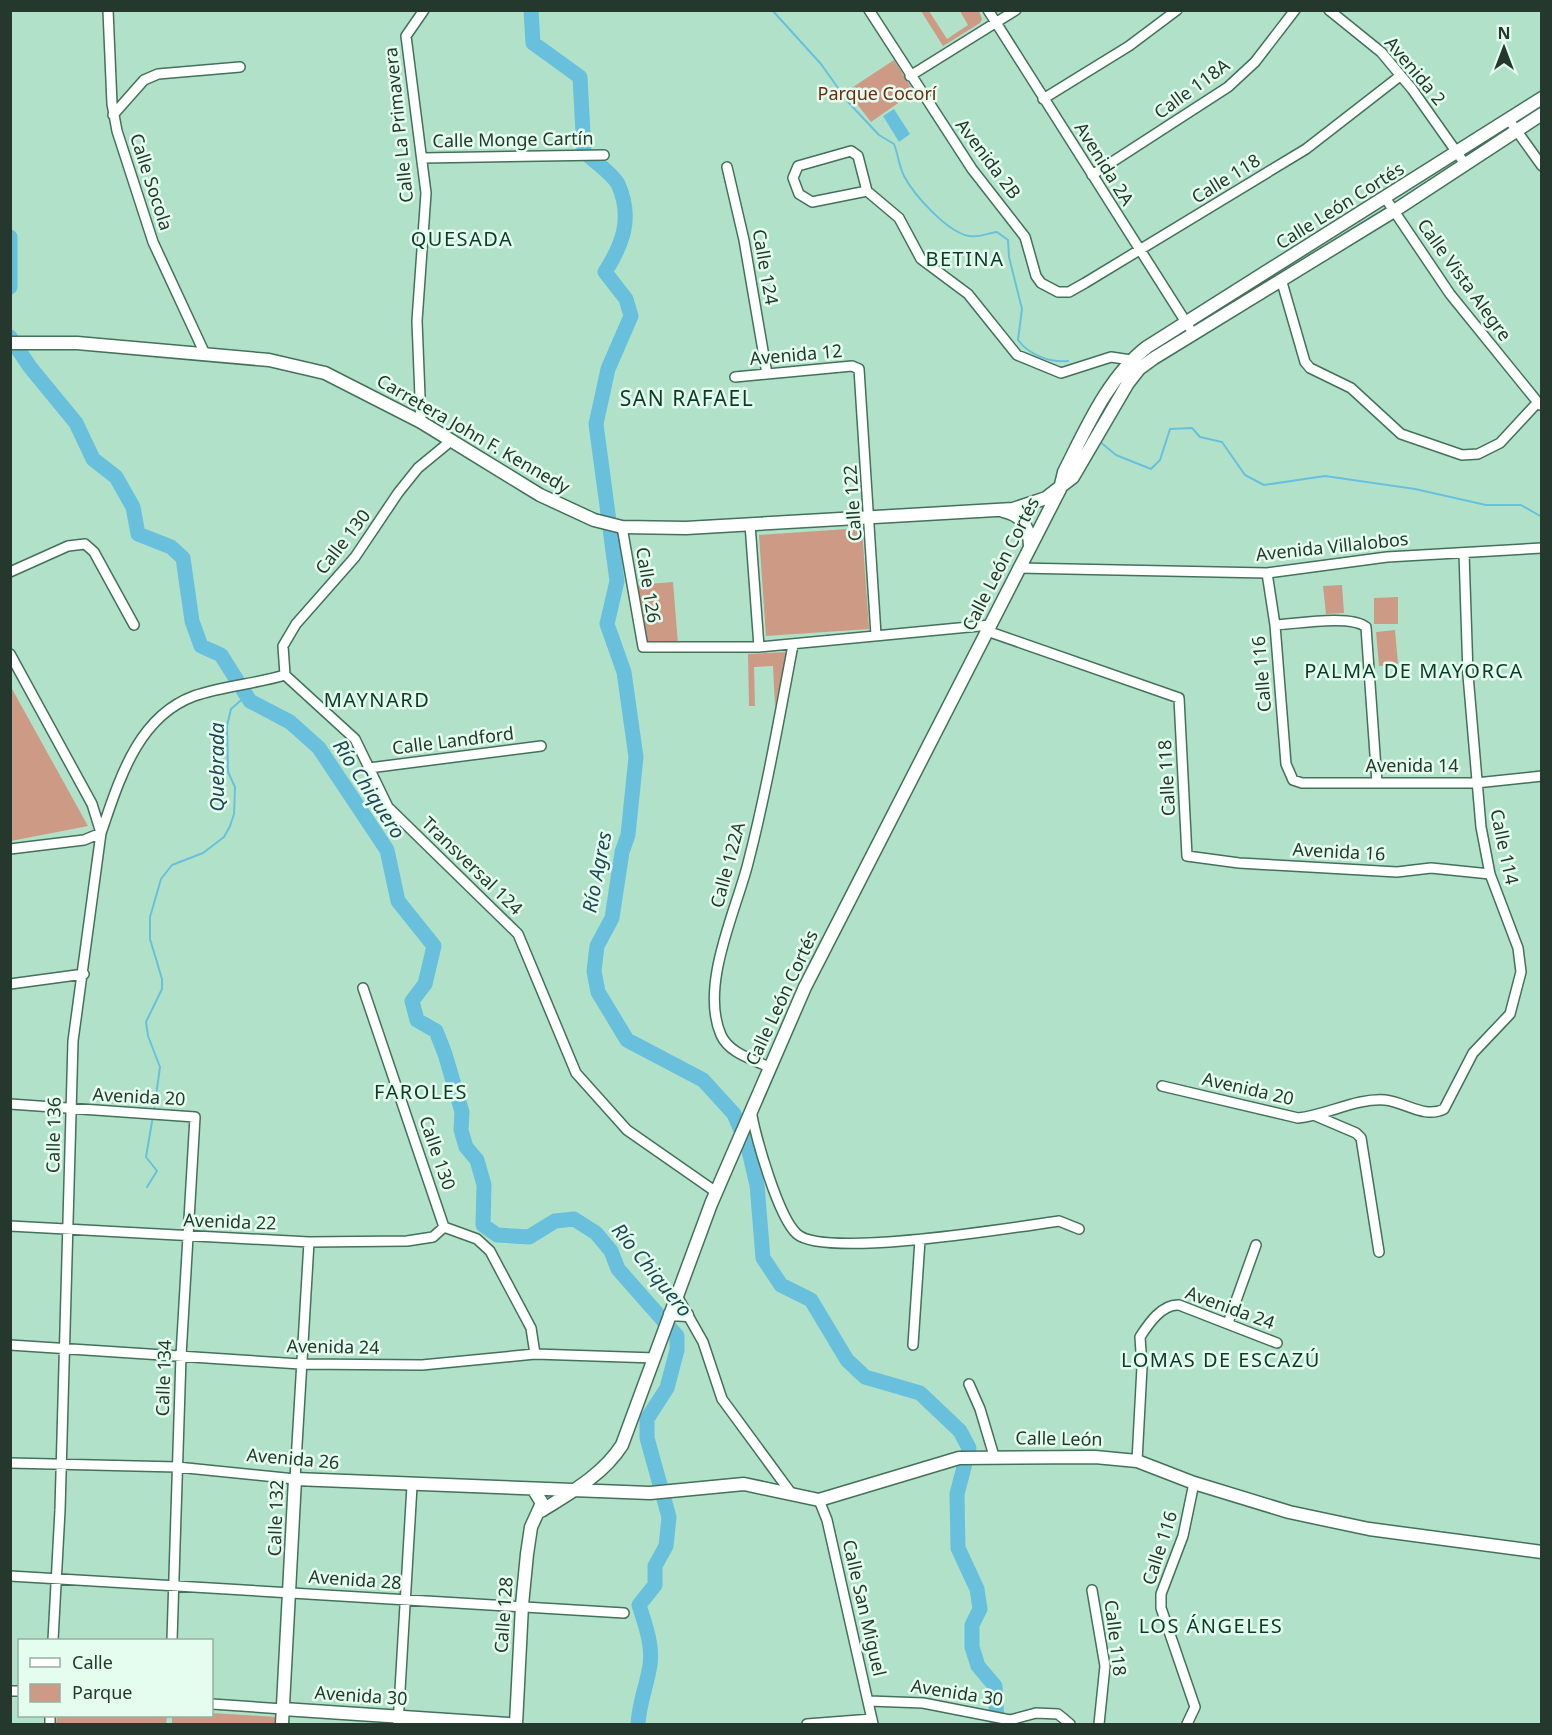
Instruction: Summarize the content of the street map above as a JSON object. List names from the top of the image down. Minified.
{"streets":{"main road":["Calle León Cortés","Carretera John F. Kennedy","Calle León","Avenida 26","Calle 132","Calle 128","Avenida 30"],"street":["Avenida 2","Calle 118A","Calle La Primavera","Calle Monge Cartín","Avenida 2B","Avenida 2A","Calle 118","Calle Socola","Calle 124","Calle Vista Alegre","Avenida 12","Calle 122","Calle 130","Avenida Villalobos","Calle 126","Calle 116","Calle Landford","Avenida 14","Calle 114","Avenida 16","Calle 122A","Transversal 124","Avenida 20","Calle 136","Avenida 22","Avenida 24","Calle 134","Avenida 28","Calle San Miguel"]},"crossings":[["Avenida 2","Calle 118"],["Avenida 2","Calle León Cortés"],["Calle 118A","Avenida 2A"],["Calle La Primavera","Calle Monge Cartín"],["Calle La Primavera","Carretera John F. Kennedy"],["Avenida 2B","Calle 118"],["Avenida 2A","Calle 118"],["Avenida 2A","Calle León Cortés"],["Calle 118","Calle León Cortés"],["Calle 118","Avenida 16"],["Calle Socola","Carretera John F. Kennedy"],["Calle León Cortés","Calle Vista Alegre"],["Calle León Cortés","Carretera John F. Kennedy"],["Calle León Cortés","Avenida Villalobos"],["Calle León Cortés","Calle 122A"],["Calle León Cortés","Transversal 124"],["Calle León Cortés","Avenida 24"],["Calle León Cortés","Avenida 26"],["Calle León Cortés","Calle 128"],["Calle 124","Avenida 12"],["Avenida 12","Calle 122"],["Carretera John F. Kennedy","Calle 122"],["Carretera John F. Kennedy","Calle 130"],["Carretera John F. Kennedy","Calle 126"],["Calle 130","Transversal 124"],["Calle 130","Avenida 22"],["Avenida Villalobos","Calle 116"],["Avenida Villalobos","Calle 114"],["Calle 116","Avenida 14"],["Calle 116","Calle León"],["Calle Landford","Transversal 124"],["Avenida 14","Calle 114"],["Calle 114","Avenida 16"],["Calle 114","Avenida 20"],["Avenida 20","Calle 136"],["Avenida 20","Calle 134"],["Calle 136","Avenida 22"],["Calle 136","Avenida 24"],["Calle 136","Avenida 26"],["Calle 136","Avenida 28"],["Avenida 22","Calle 134"],["Avenida 22","Calle 132"],["Avenida 24","Calle 134"],["Avenida 24","Calle León"],["Avenida 24","Calle 132"],["Calle 134","Avenida 26"],["Calle 134","Avenida 28"],["Calle León","Calle San Miguel"],["Avenida 26","Calle 132"],["Calle 132","Avenida 28"],["Calle 132","Avenida 30"],["Avenida 28","Calle 128"],["Calle San Miguel","Avenida 30"]],"districts":["QUESADA","BETINA","SAN RAFAEL","PALMA DE MAYORCA","MAYNARD","FAROLES","LOMAS DE ESCAZÚ","LOS ÁNGELES"],"water":["Quebrada","Río Chiquero","Río Agres"],"parks":["Parque Cocorí"],"legend":["Calle","Parque"],"north":"top"}
